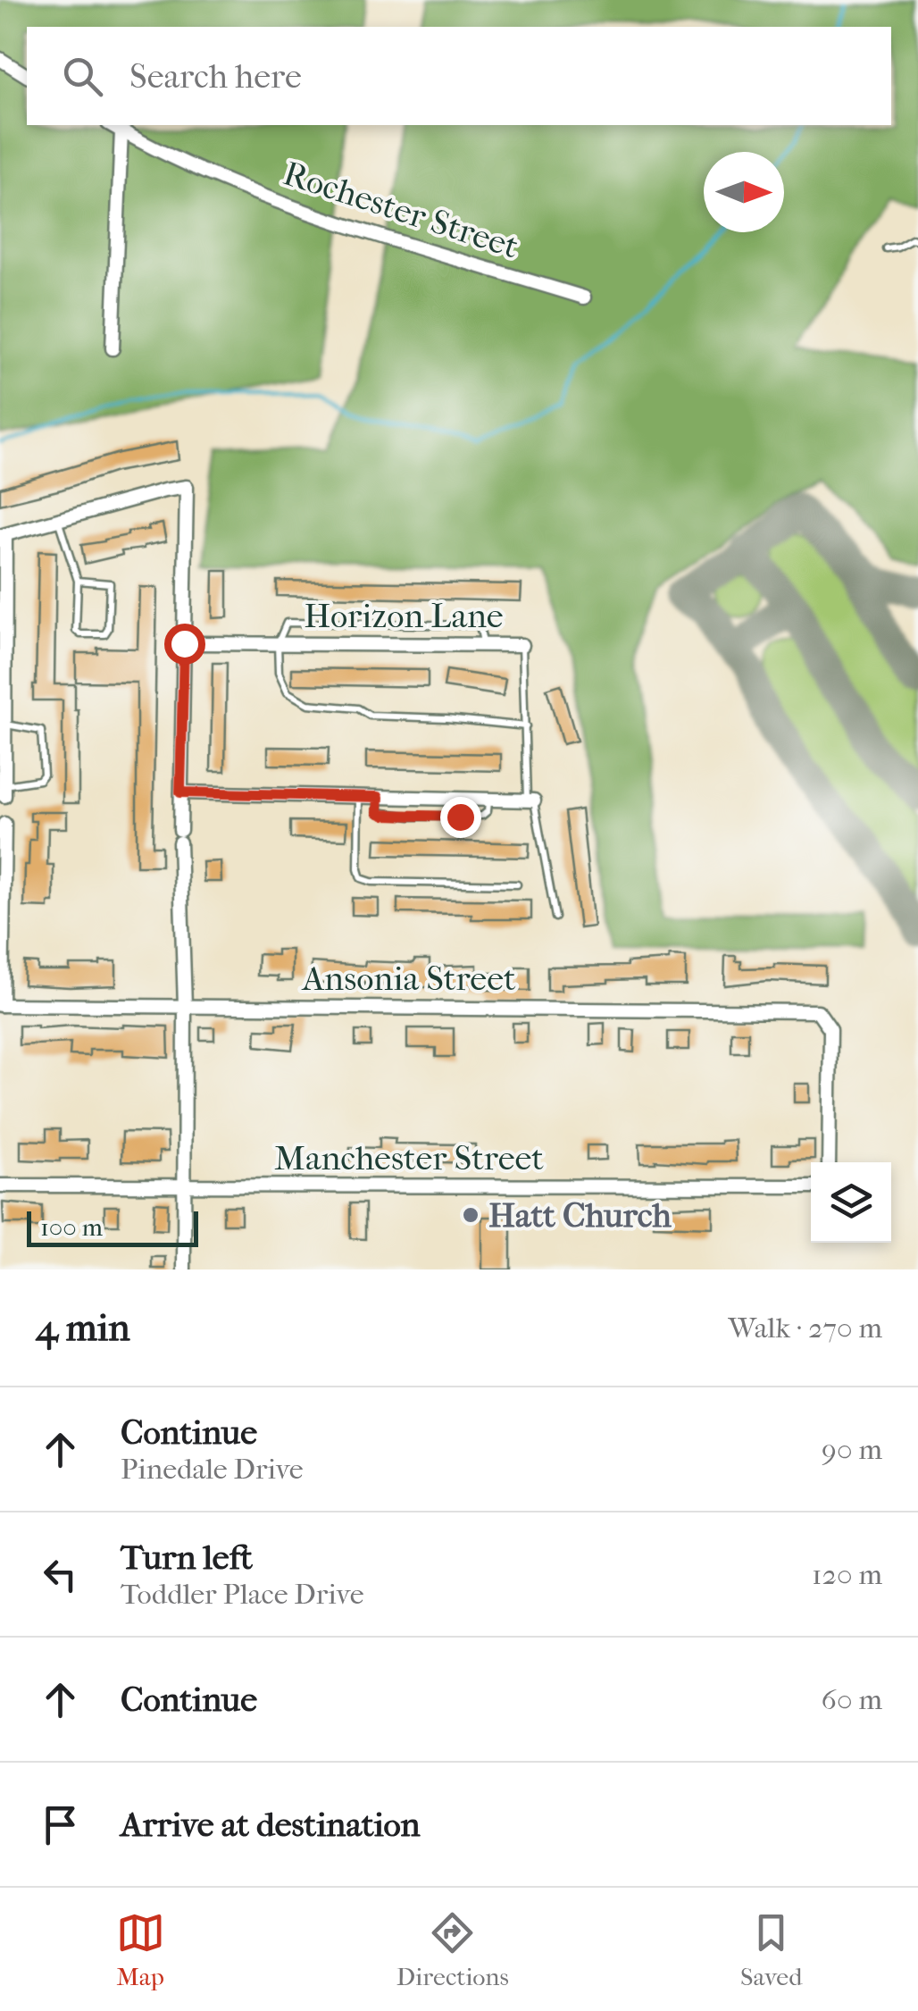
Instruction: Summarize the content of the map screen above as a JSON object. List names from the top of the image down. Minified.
{"streets":{"street":["Rochester Street","Horizon Lane","Ansonia Street","Manchester Street"]},"places":["Hatt Church"],"scale_bar":"100 m","north":"right","page":{"search":"Search here","scale":"100 m","heading":["4 min","Walk · 270 m"],"list":[["Continue","Pinedale Drive","90 m"],["Turn left","Toddler Place Drive","120 m"],["Continue","60 m"],"Arrive at destination"],"nav":["Map","Directions","Saved"]}}
